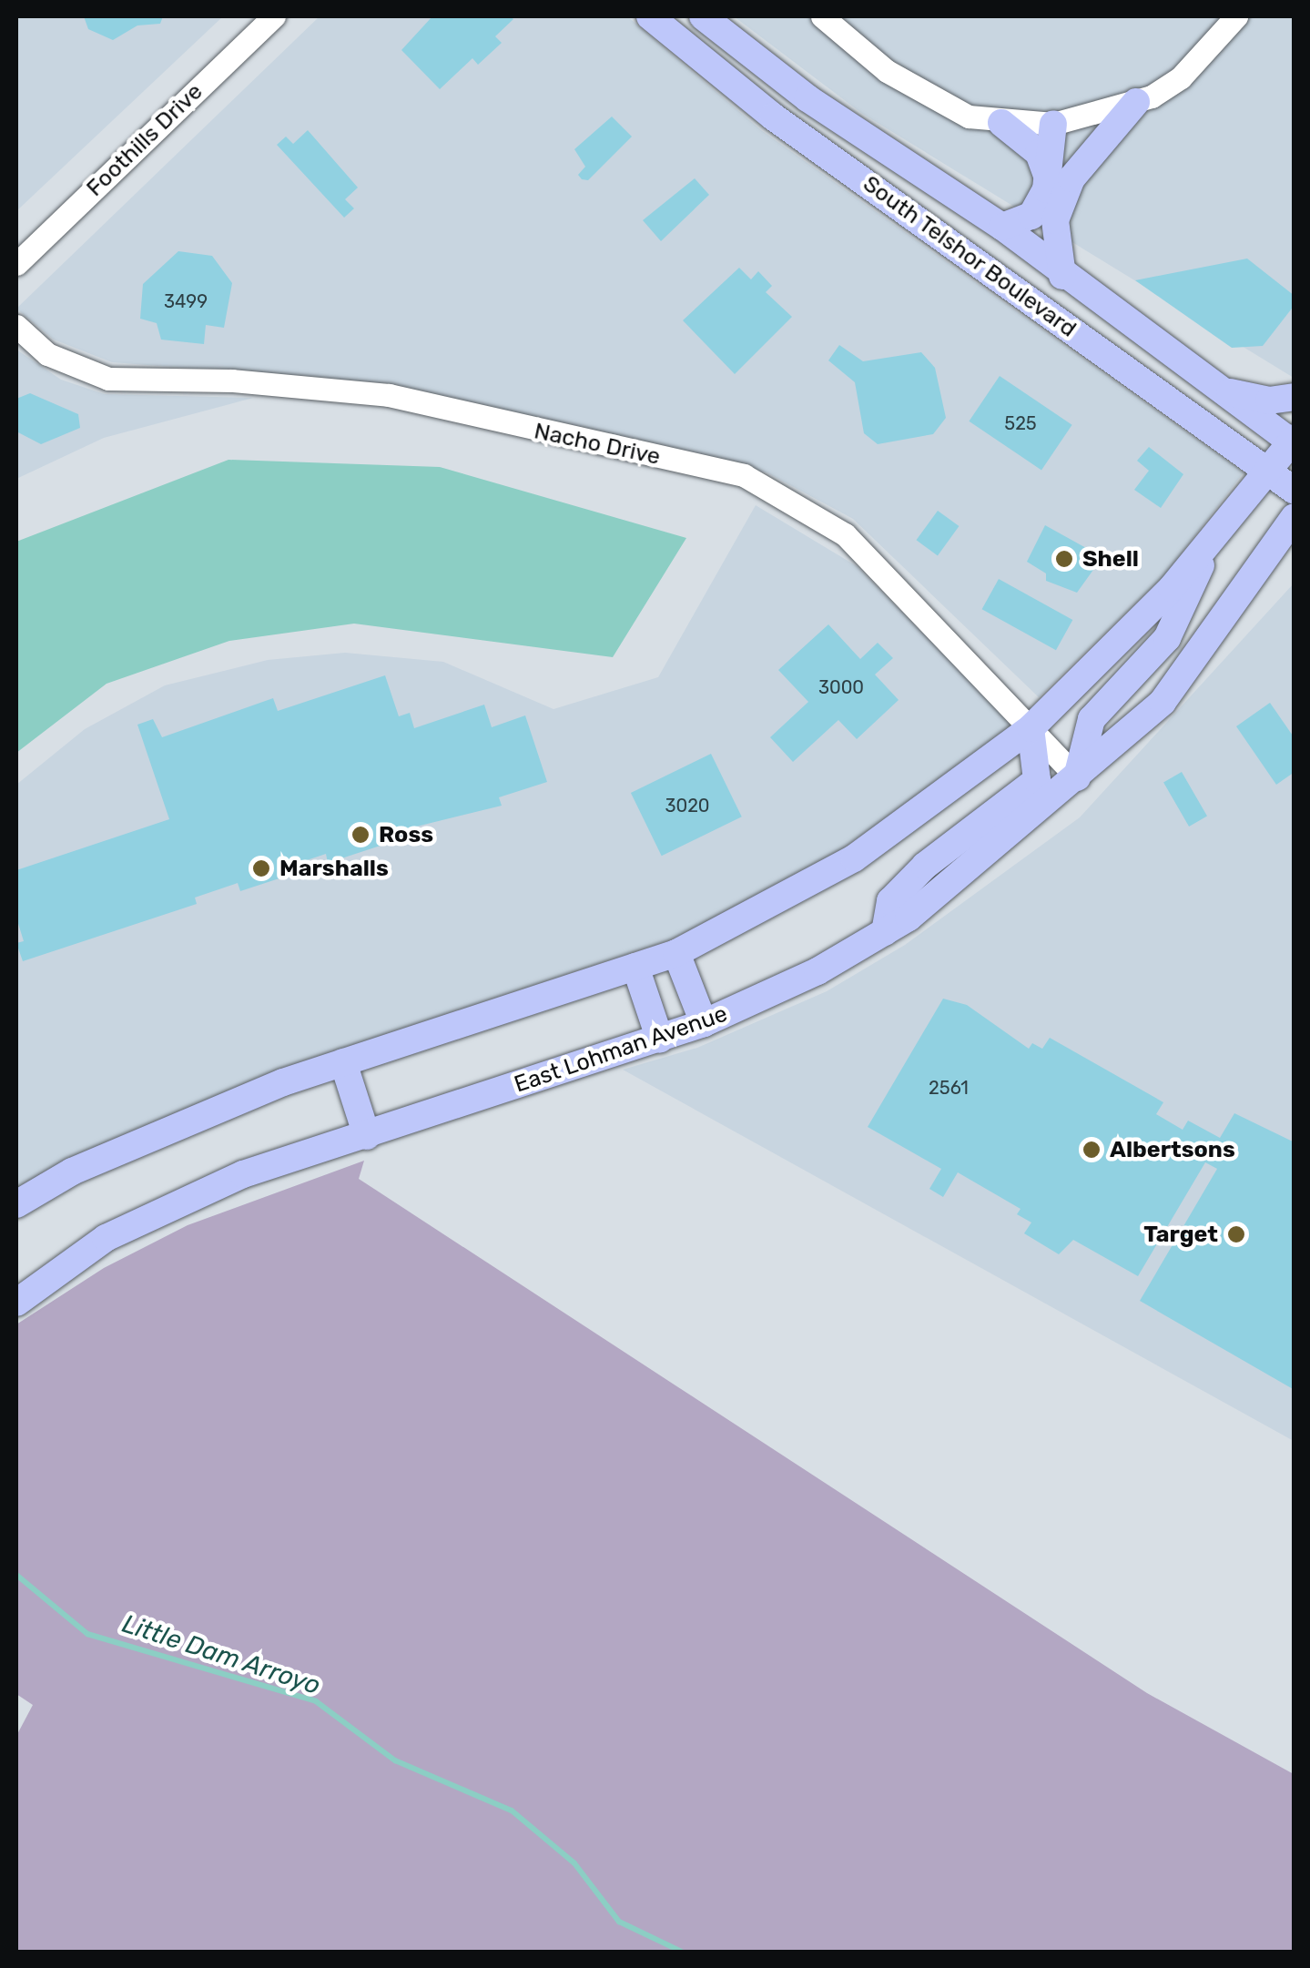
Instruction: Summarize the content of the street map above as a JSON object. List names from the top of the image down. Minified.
{"streets":{"main road":["South Telshor Boulevard","East Lohman Avenue"],"street":["Foothills Drive","Nacho Drive"]},"crossings":[["Nacho Drive","East Lohman Avenue"]],"water":["Little Dam Arroyo"],"places":["Shell","Ross","Marshalls","Albertsons","Target"],"house_numbers":["3499","525","3000","3020","2561"]}
